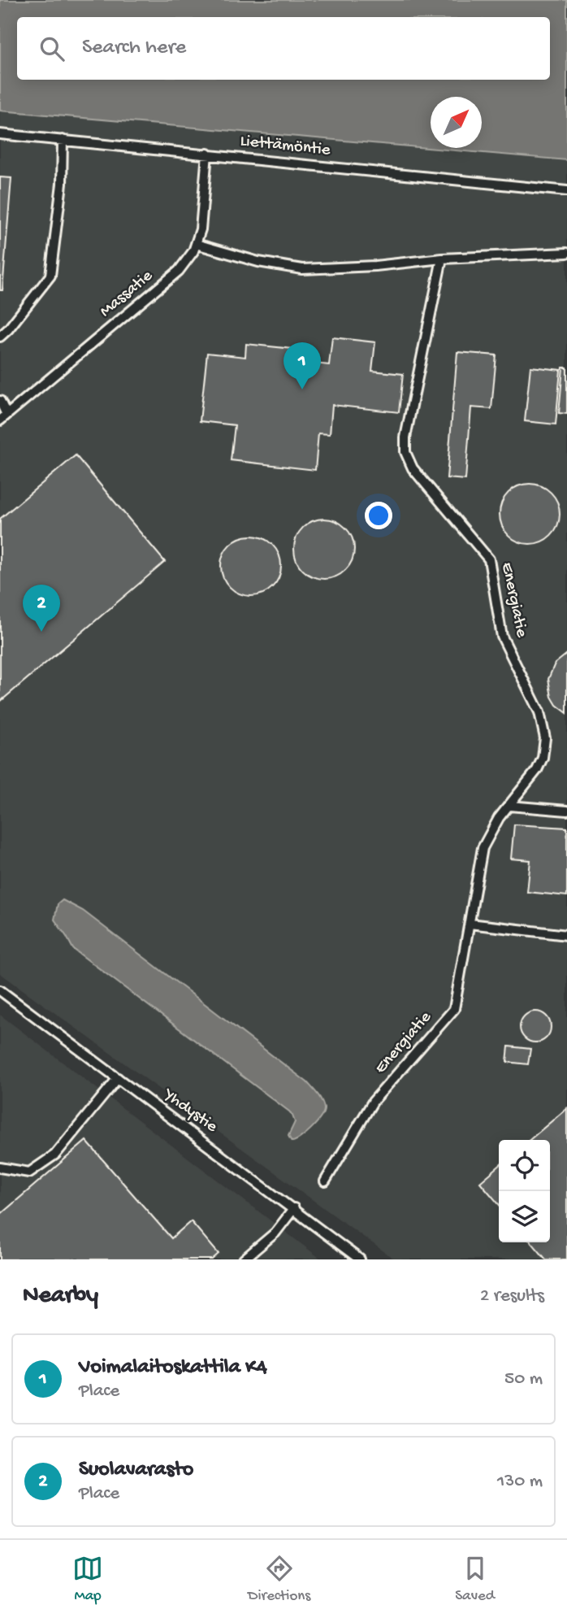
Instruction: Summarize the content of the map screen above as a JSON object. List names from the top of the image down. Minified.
{"streets":{"lane":["Liettämöntie","Massatie","Energiatie","Yhdystie"]},"crossings":[["Liettämöntie","Massatie"]],"north":"top right","page":{"search":"Search here","pins":["1","2"],"heading":["Nearby","2 results"],"list":[{"mark":"1","name":"Voimalaitoskattila K4","note":"Place","value":"50 m"},{"mark":"2","name":"Suolavarasto","note":"Place","value":"130 m"}],"nav":["Map","Directions","Saved"]}}
